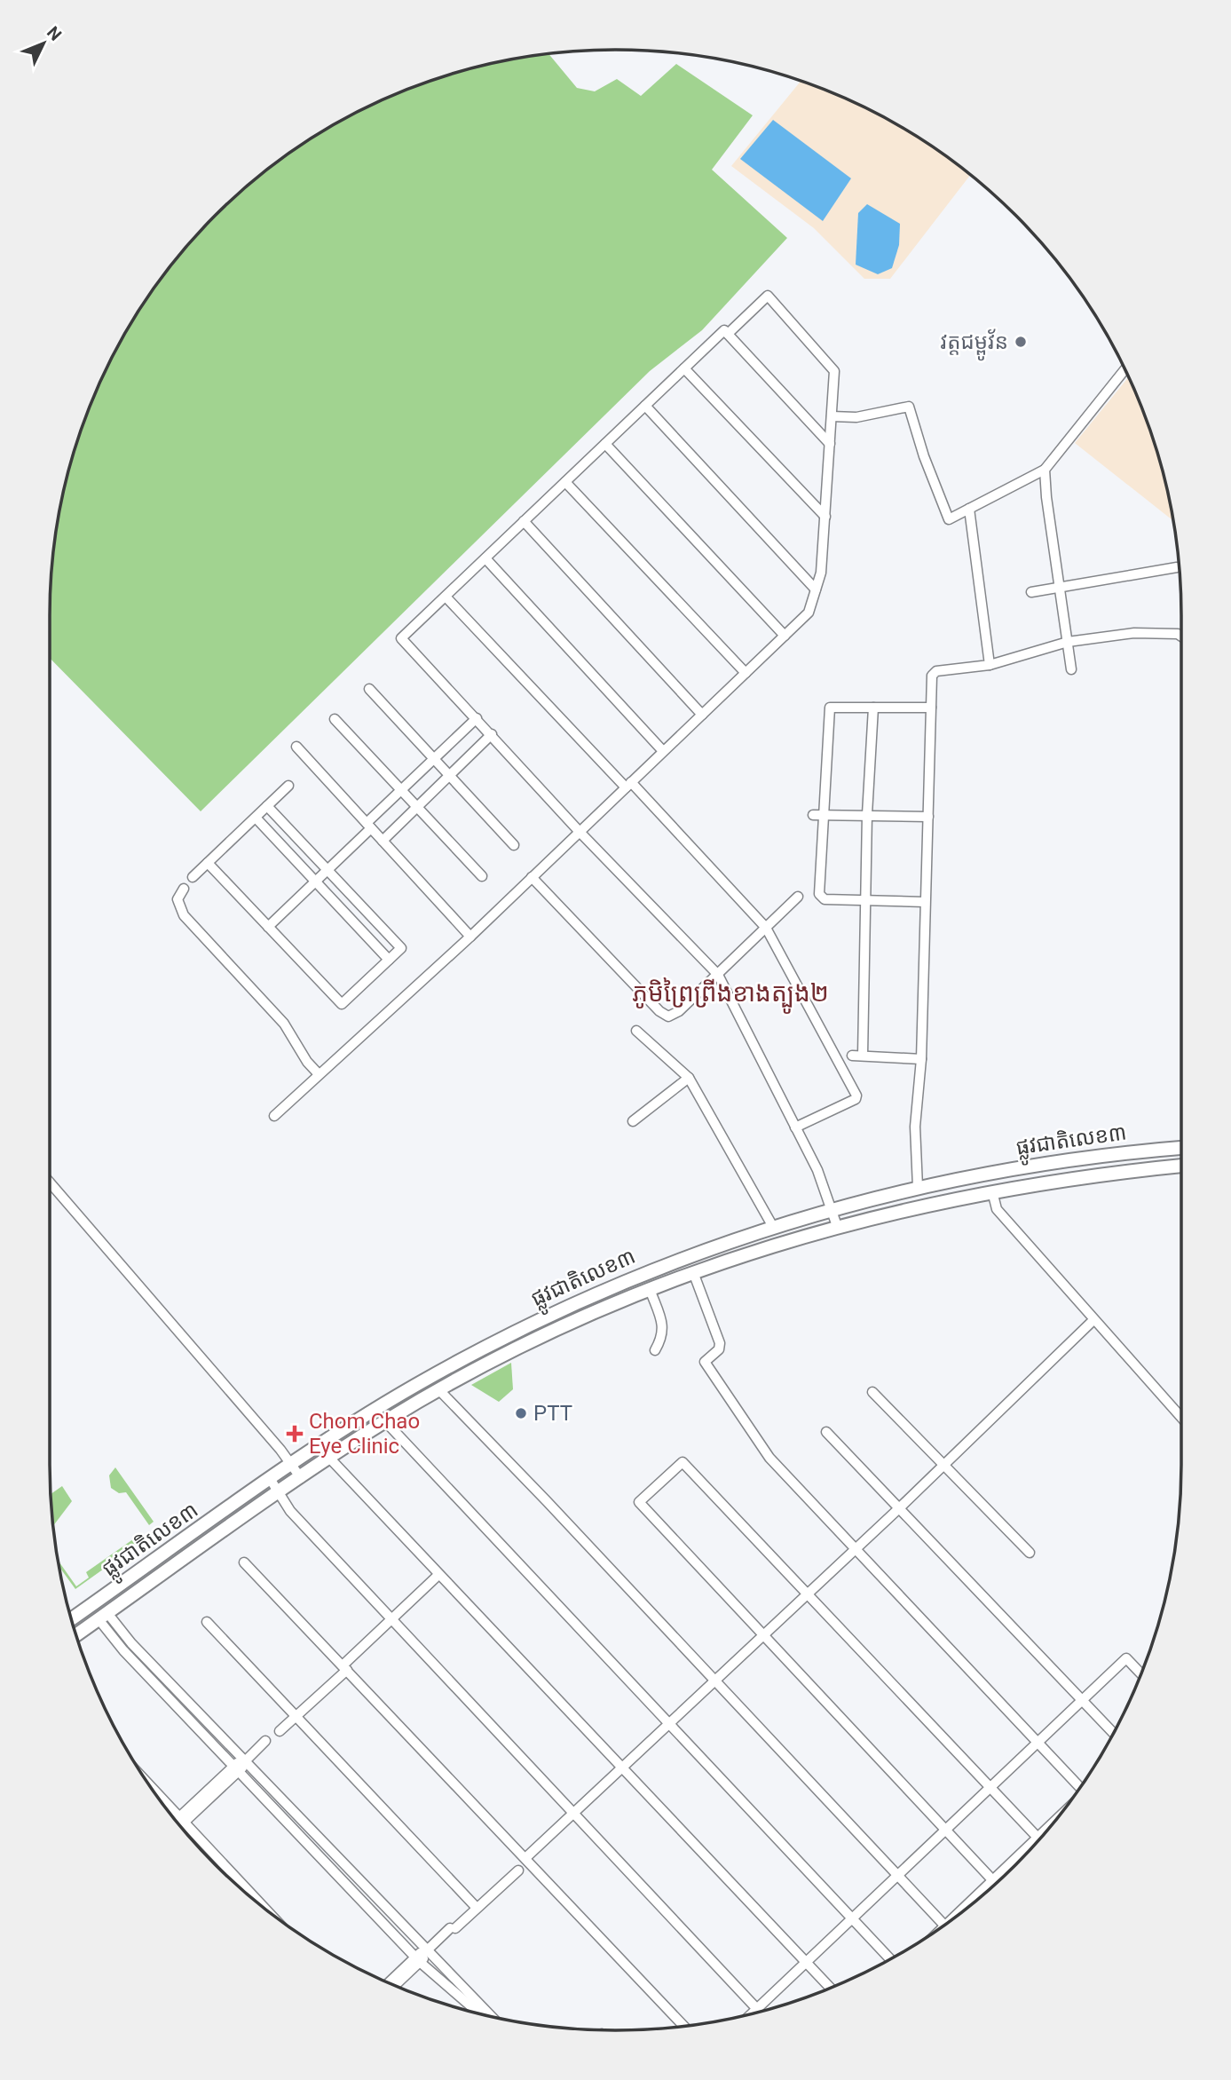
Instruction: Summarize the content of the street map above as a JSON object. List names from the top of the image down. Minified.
{"streets":{"highway":["ផ្លូវជាតិលេខ៣"]},"districts":["ភូមិព្រៃព្រីងខាងត្បូង២"],"places":{"other":["វត្តជម្ពូវ័ន","PTT"],"health":["Chom Chao Eye Clinic"]},"north":"top right"}
